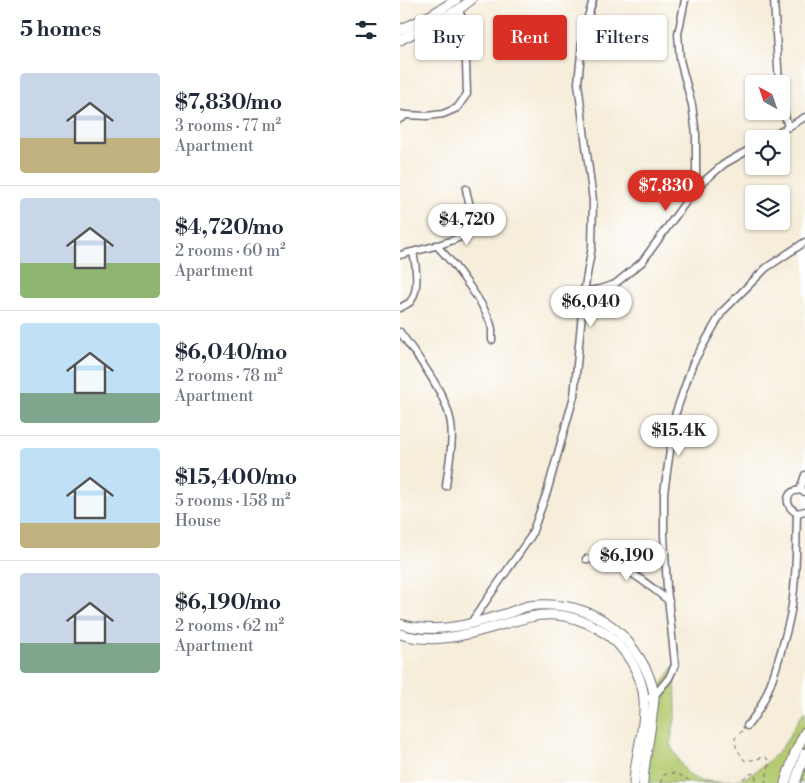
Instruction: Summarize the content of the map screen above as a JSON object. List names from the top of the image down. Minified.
{"north":"top left","page":{"heading":"5 homes","chip":["Buy","Rent","Filters"],"list":[{"name":"$7,830/mo","note":"3 rooms · 77 m² · Apartment"},{"name":"$4,720/mo","note":"2 rooms · 60 m² · Apartment"},{"name":"$6,040/mo","note":"2 rooms · 78 m² · Apartment"},{"name":"$15,400/mo","note":"5 rooms · 158 m² · House"},{"name":"$6,190/mo","note":"2 rooms · 62 m² · Apartment"}],"price":["$7,830","$4,720","$6,040","$15.4K","$6,190"]}}
